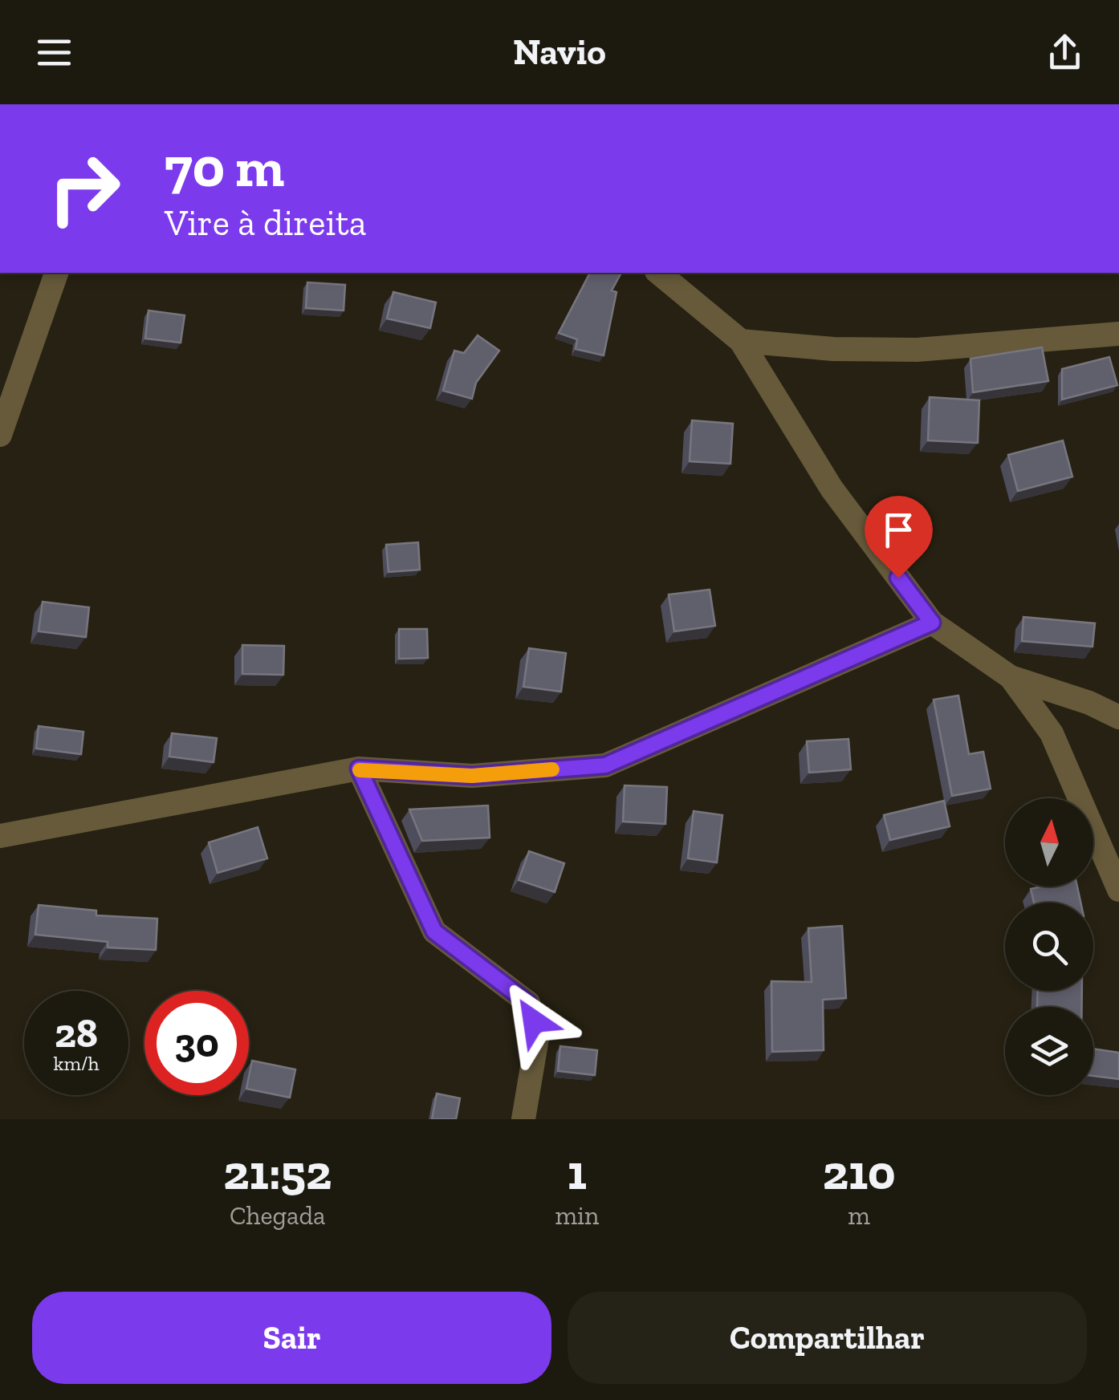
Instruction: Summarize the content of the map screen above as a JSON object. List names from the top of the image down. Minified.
{"north":"top","page":{"header":"Navio","turn":["70 m","Vire à direita"],"speed":"28 km/h","limit":"30","eta":["21:52","Chegada","1","min","210","m"],"buttons":["Sair","Compartilhar"]}}
